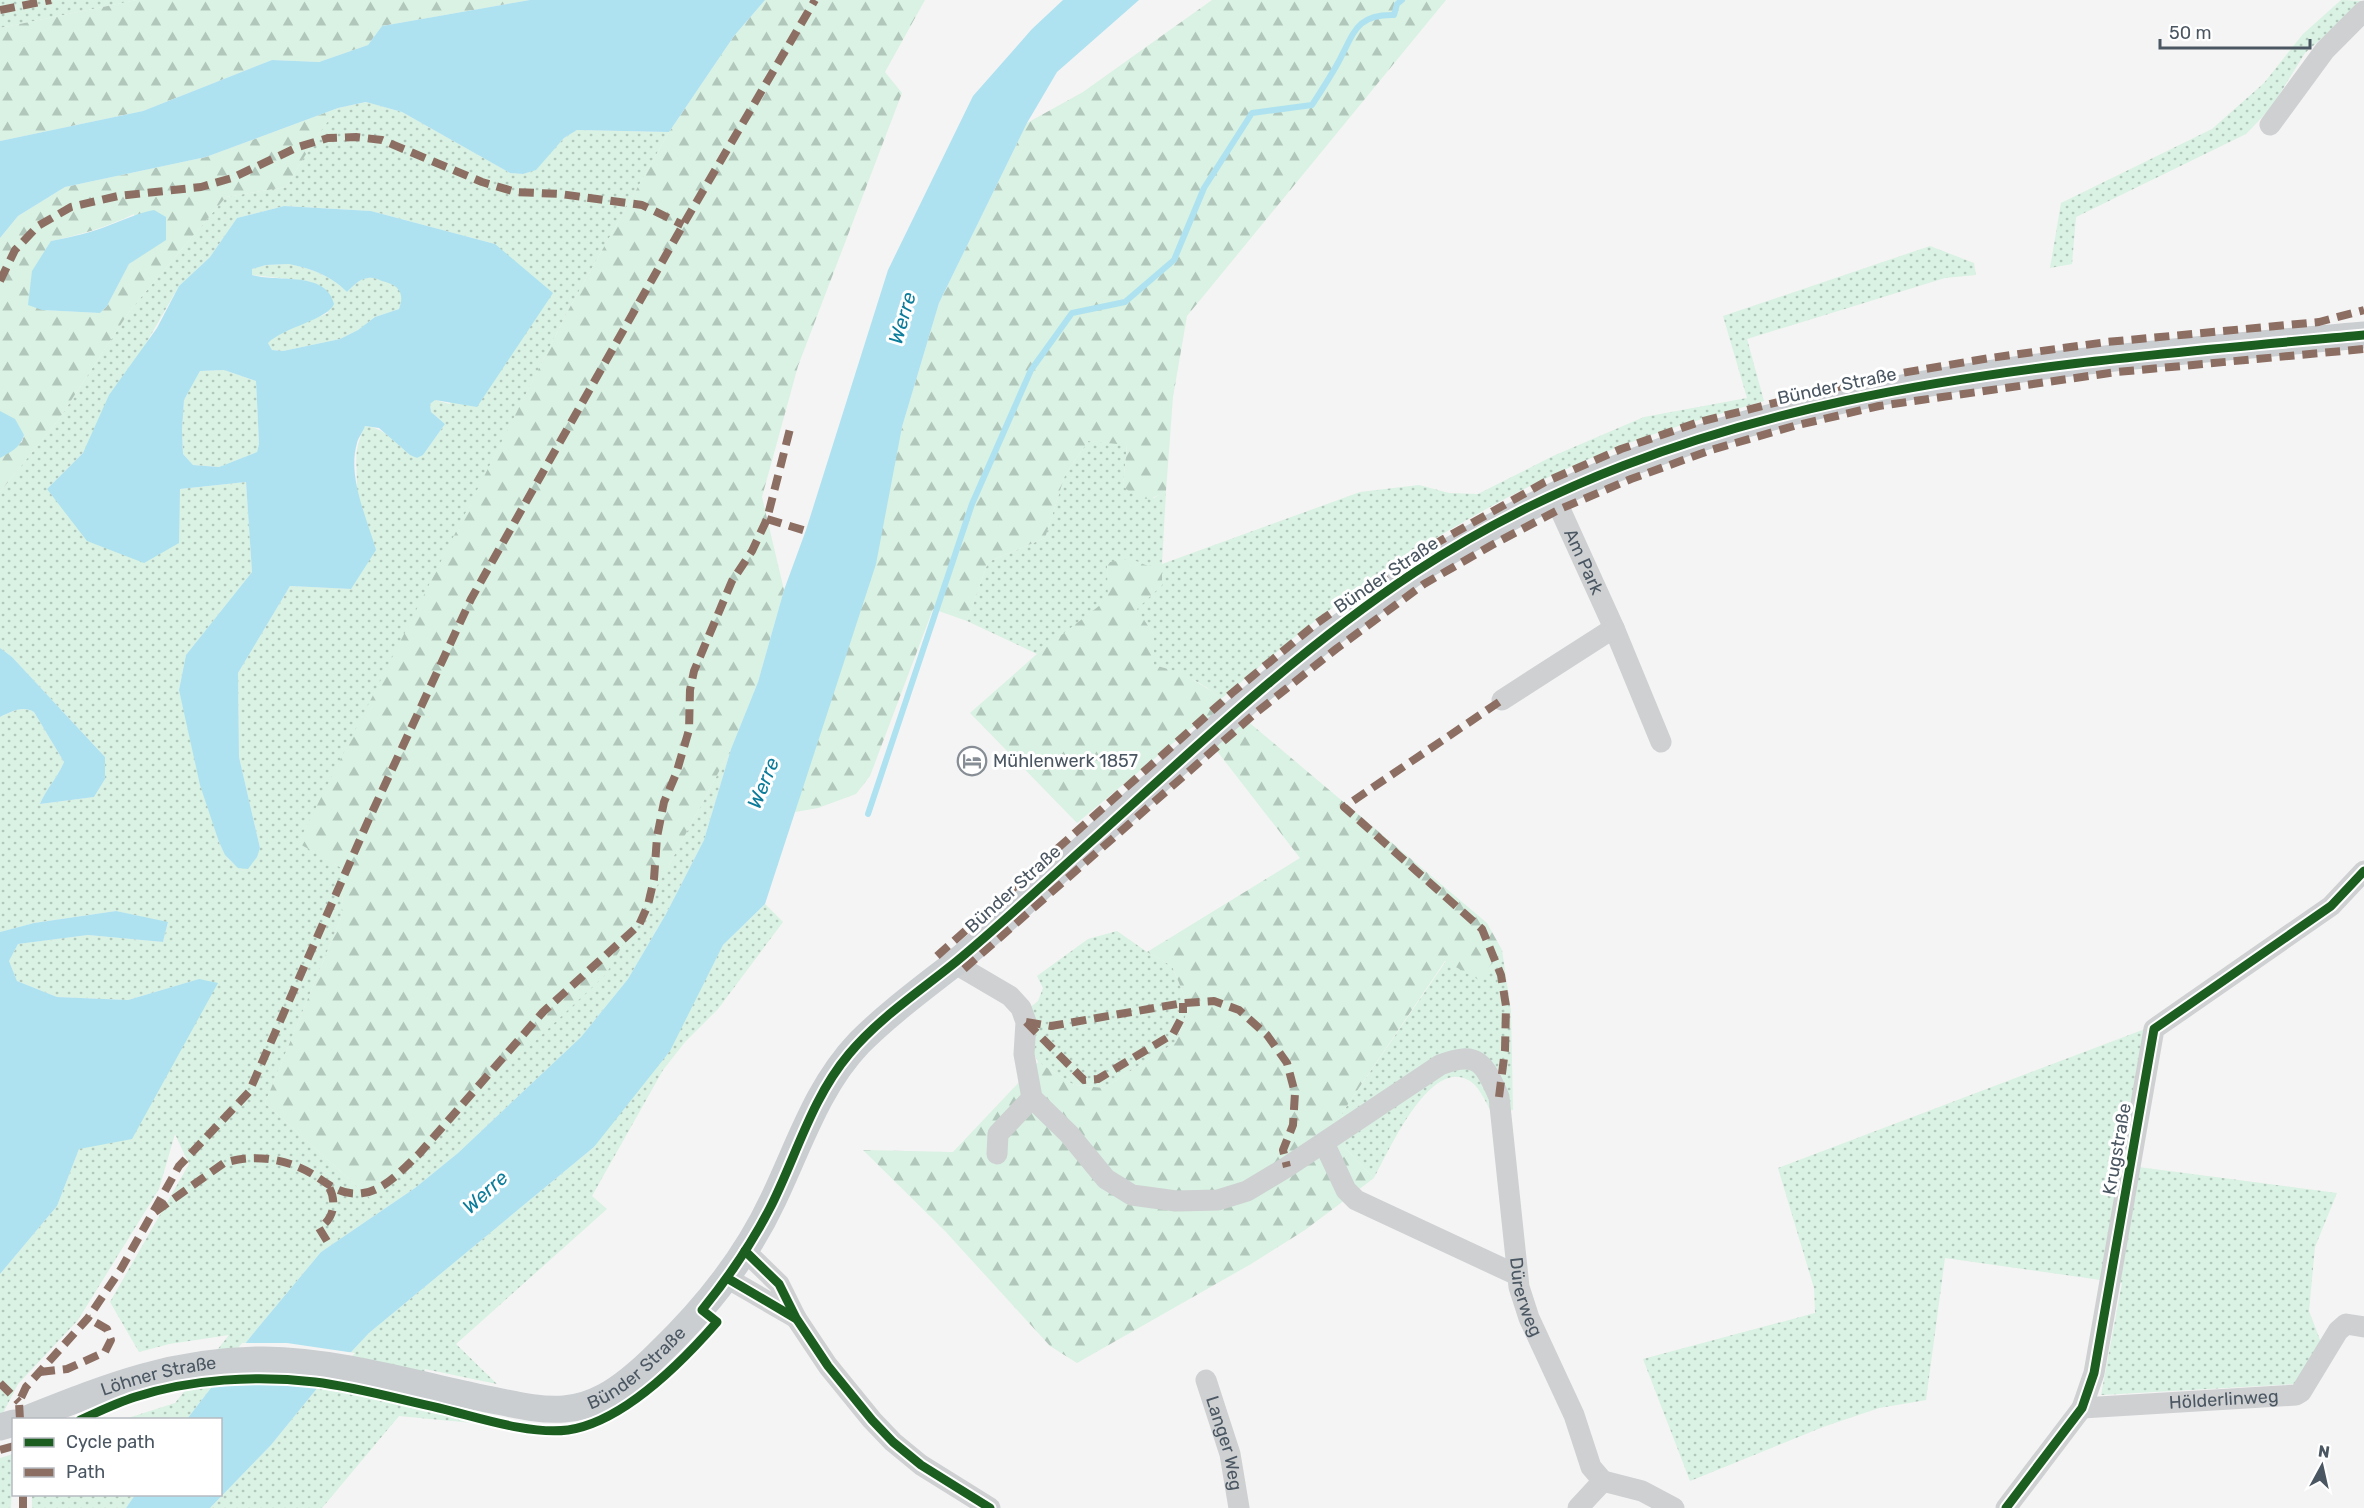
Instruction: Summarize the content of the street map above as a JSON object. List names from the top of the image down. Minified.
{"streets":{"main road":["Bünder Straße","Löhner Straße"],"street":["Am Park","Krugstraße","Dürerweg","Hölderlinweg","Langer Weg"]},"crossings":[["Bünder Straße","Am Park"],["Bünder Straße","Löhner Straße"],["Krugstraße","Hölderlinweg"]],"water":["Werre"],"places":{"hotel":["Mühlenwerk 1857"]},"legend":["Cycle path","Path"],"scale_bar":"50 m","north":"top"}
